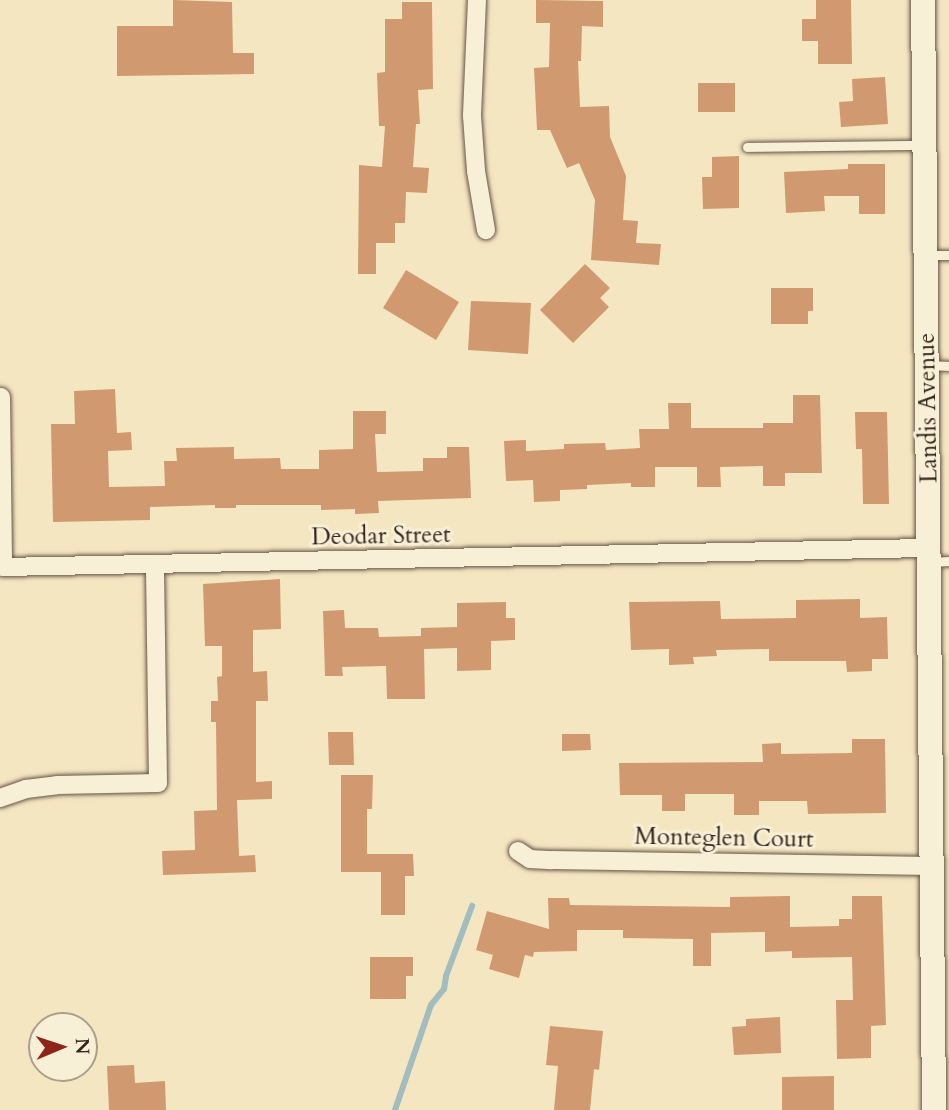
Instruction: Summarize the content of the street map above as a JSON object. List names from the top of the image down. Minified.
{"streets":{"street":["Landis Avenue","Deodar Street","Monteglen Court"]},"crossings":[["Landis Avenue","Deodar Street"],["Landis Avenue","Monteglen Court"]],"north":"right"}
